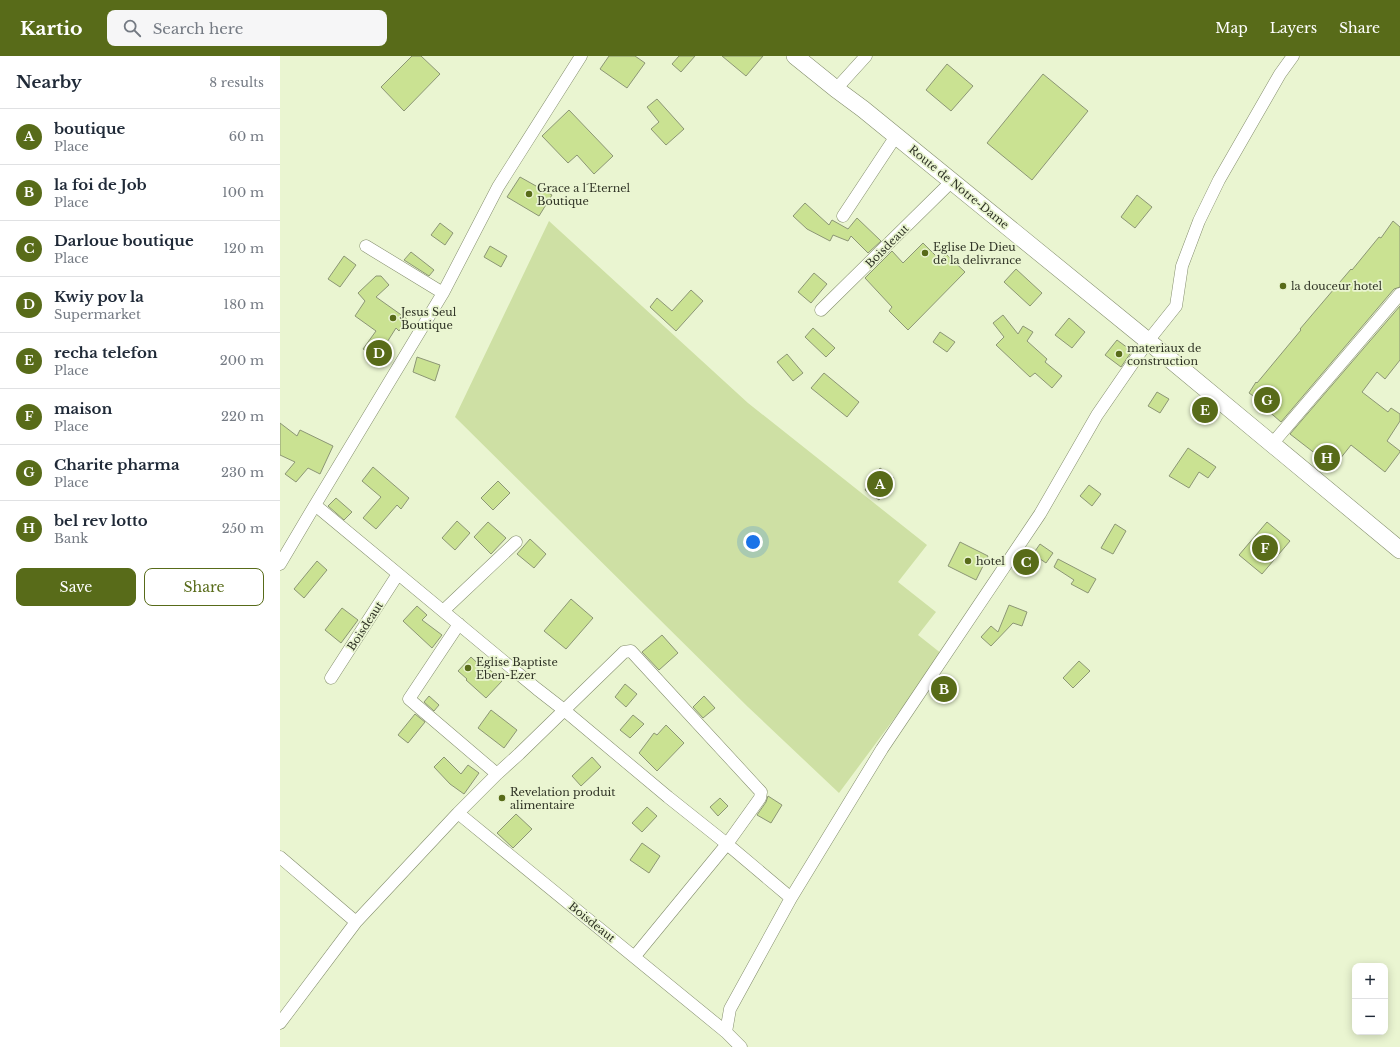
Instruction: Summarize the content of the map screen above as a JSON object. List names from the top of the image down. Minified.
{"streets":{"street":["Route de Notre-Dame","Boisdeaut"]},"crossings":[["Route de Notre-Dame","Boisdeaut"]],"places":["Grace a l´Eternel Boutique","Eglise De Dieu de la delivrance","la douceur hotel","Jesus Seul Boutique","materiaux de construction","hotel","Eglise Baptiste Eben-Ezer","Revelation produit alimentaire"],"page":{"header":"Kartio","search":"Search here","nav":["Map","Layers","Share"],"heading":["Nearby","8 results"],"list":[{"mark":"A","name":"boutique","note":"Place","value":"60 m"},{"mark":"B","name":"la foi de Job","note":"Place","value":"100 m"},{"mark":"C","name":"Darloue boutique","note":"Place","value":"120 m"},{"mark":"D","name":"Kwiy pov la","note":"Supermarket","value":"180 m"},{"mark":"E","name":"recha telefon","note":"Place","value":"200 m"},{"mark":"F","name":"maison","note":"Place","value":"220 m"},{"mark":"G","name":"Charite pharma","note":"Place","value":"230 m"},{"mark":"H","name":"bel rev lotto","note":"Bank","value":"250 m"}],"pins":["D","G","E","H","A","F","C","B"],"buttons":["Save","Share"],"map_buttons":["+","−"]}}
